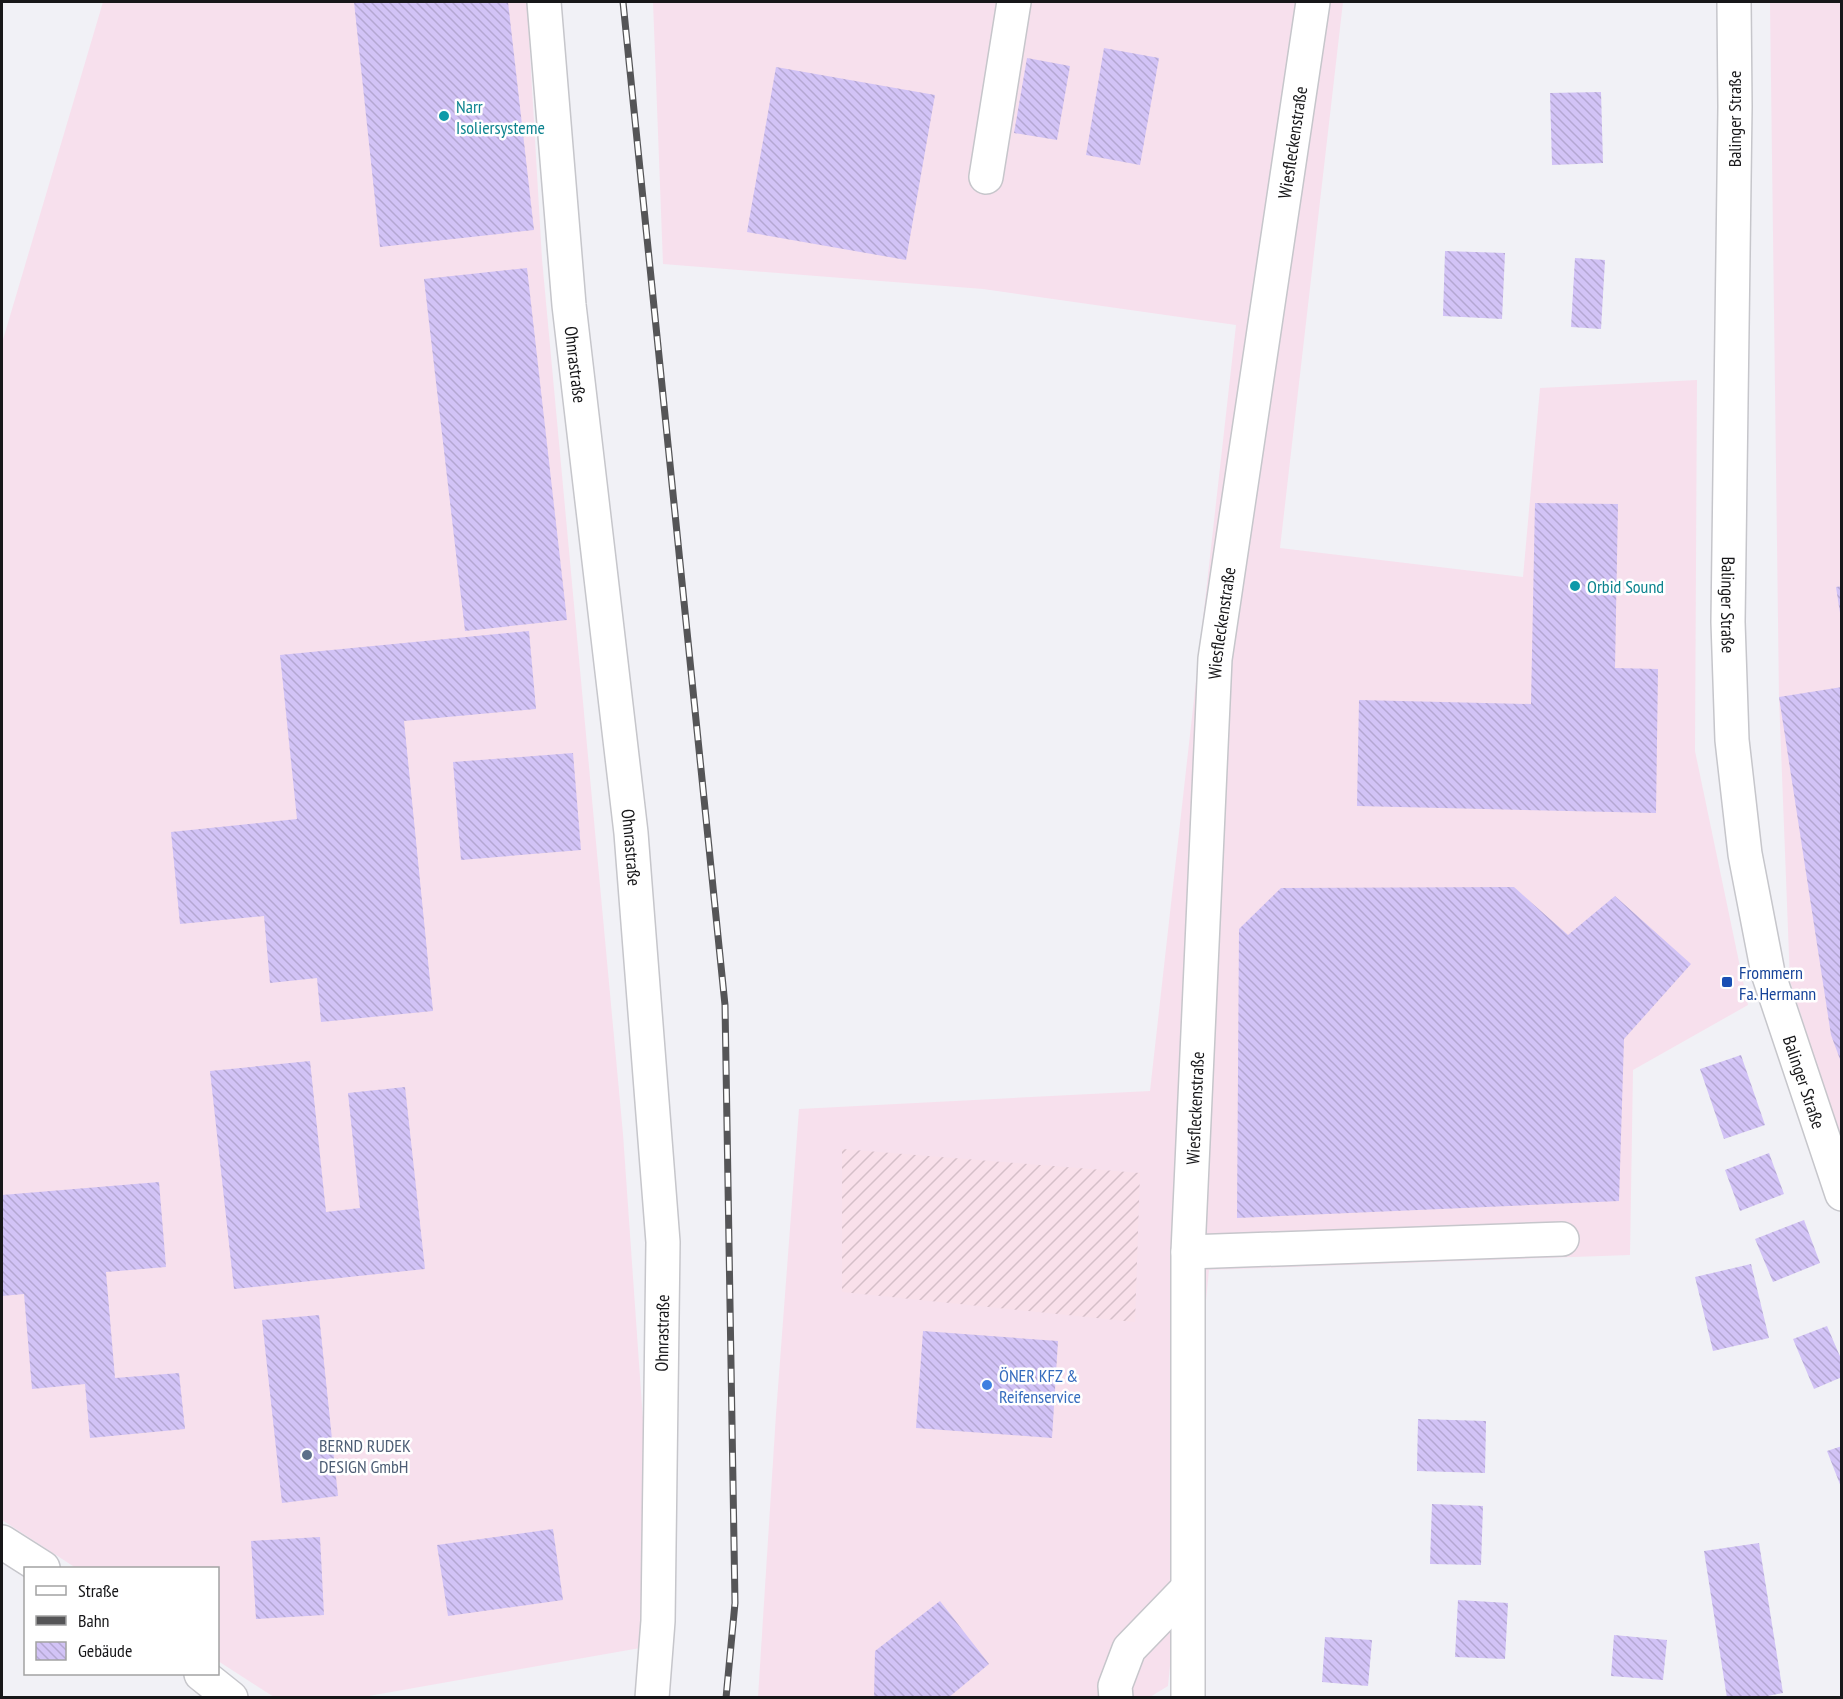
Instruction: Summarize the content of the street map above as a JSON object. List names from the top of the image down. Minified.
{"streets":{"street":["Balinger Straße","Wiesfleckenstraße","Ohnrastraße"]},"places":{"other":["Narr Isoliersysteme","Orbid Sound","ÖNER KFZ & Reifenservice","BERND RUDEK DESIGN GmbH"],"transit":["Frommern Fa. Hermann"]},"legend":["Straße","Bahn","Gebäude"]}
